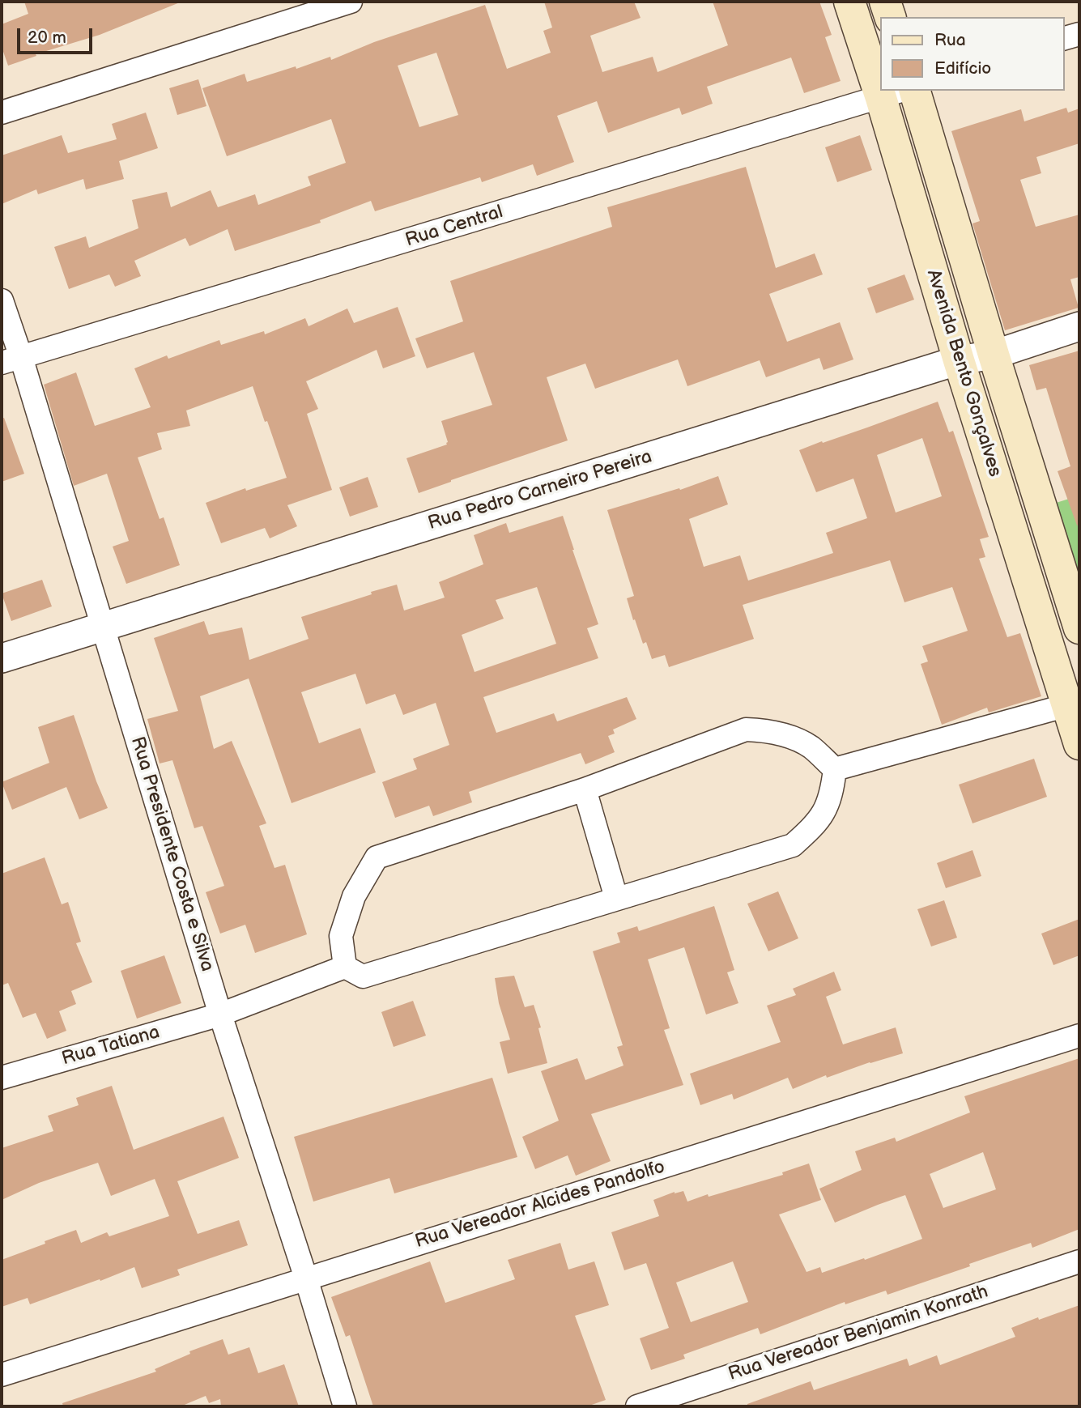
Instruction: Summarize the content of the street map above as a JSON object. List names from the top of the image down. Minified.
{"streets":{"main road":["Avenida Bento Gonçalves"],"street":["Rua Central","Rua Pedro Carneiro Pereira","Rua Presidente Costa e Silva","Rua Tatiana","Rua Vereador Alcides Pandolfo","Rua Vereador Benjamin Konrath"]},"crossings":[["Rua Central","Avenida Bento Gonçalves"],["Rua Central","Rua Presidente Costa e Silva"],["Avenida Bento Gonçalves","Rua Pedro Carneiro Pereira"],["Rua Pedro Carneiro Pereira","Rua Presidente Costa e Silva"],["Rua Presidente Costa e Silva","Rua Tatiana"],["Rua Presidente Costa e Silva","Rua Vereador Alcides Pandolfo"]],"legend":["Rua","Edifício"],"scale_bar":"20 m"}
